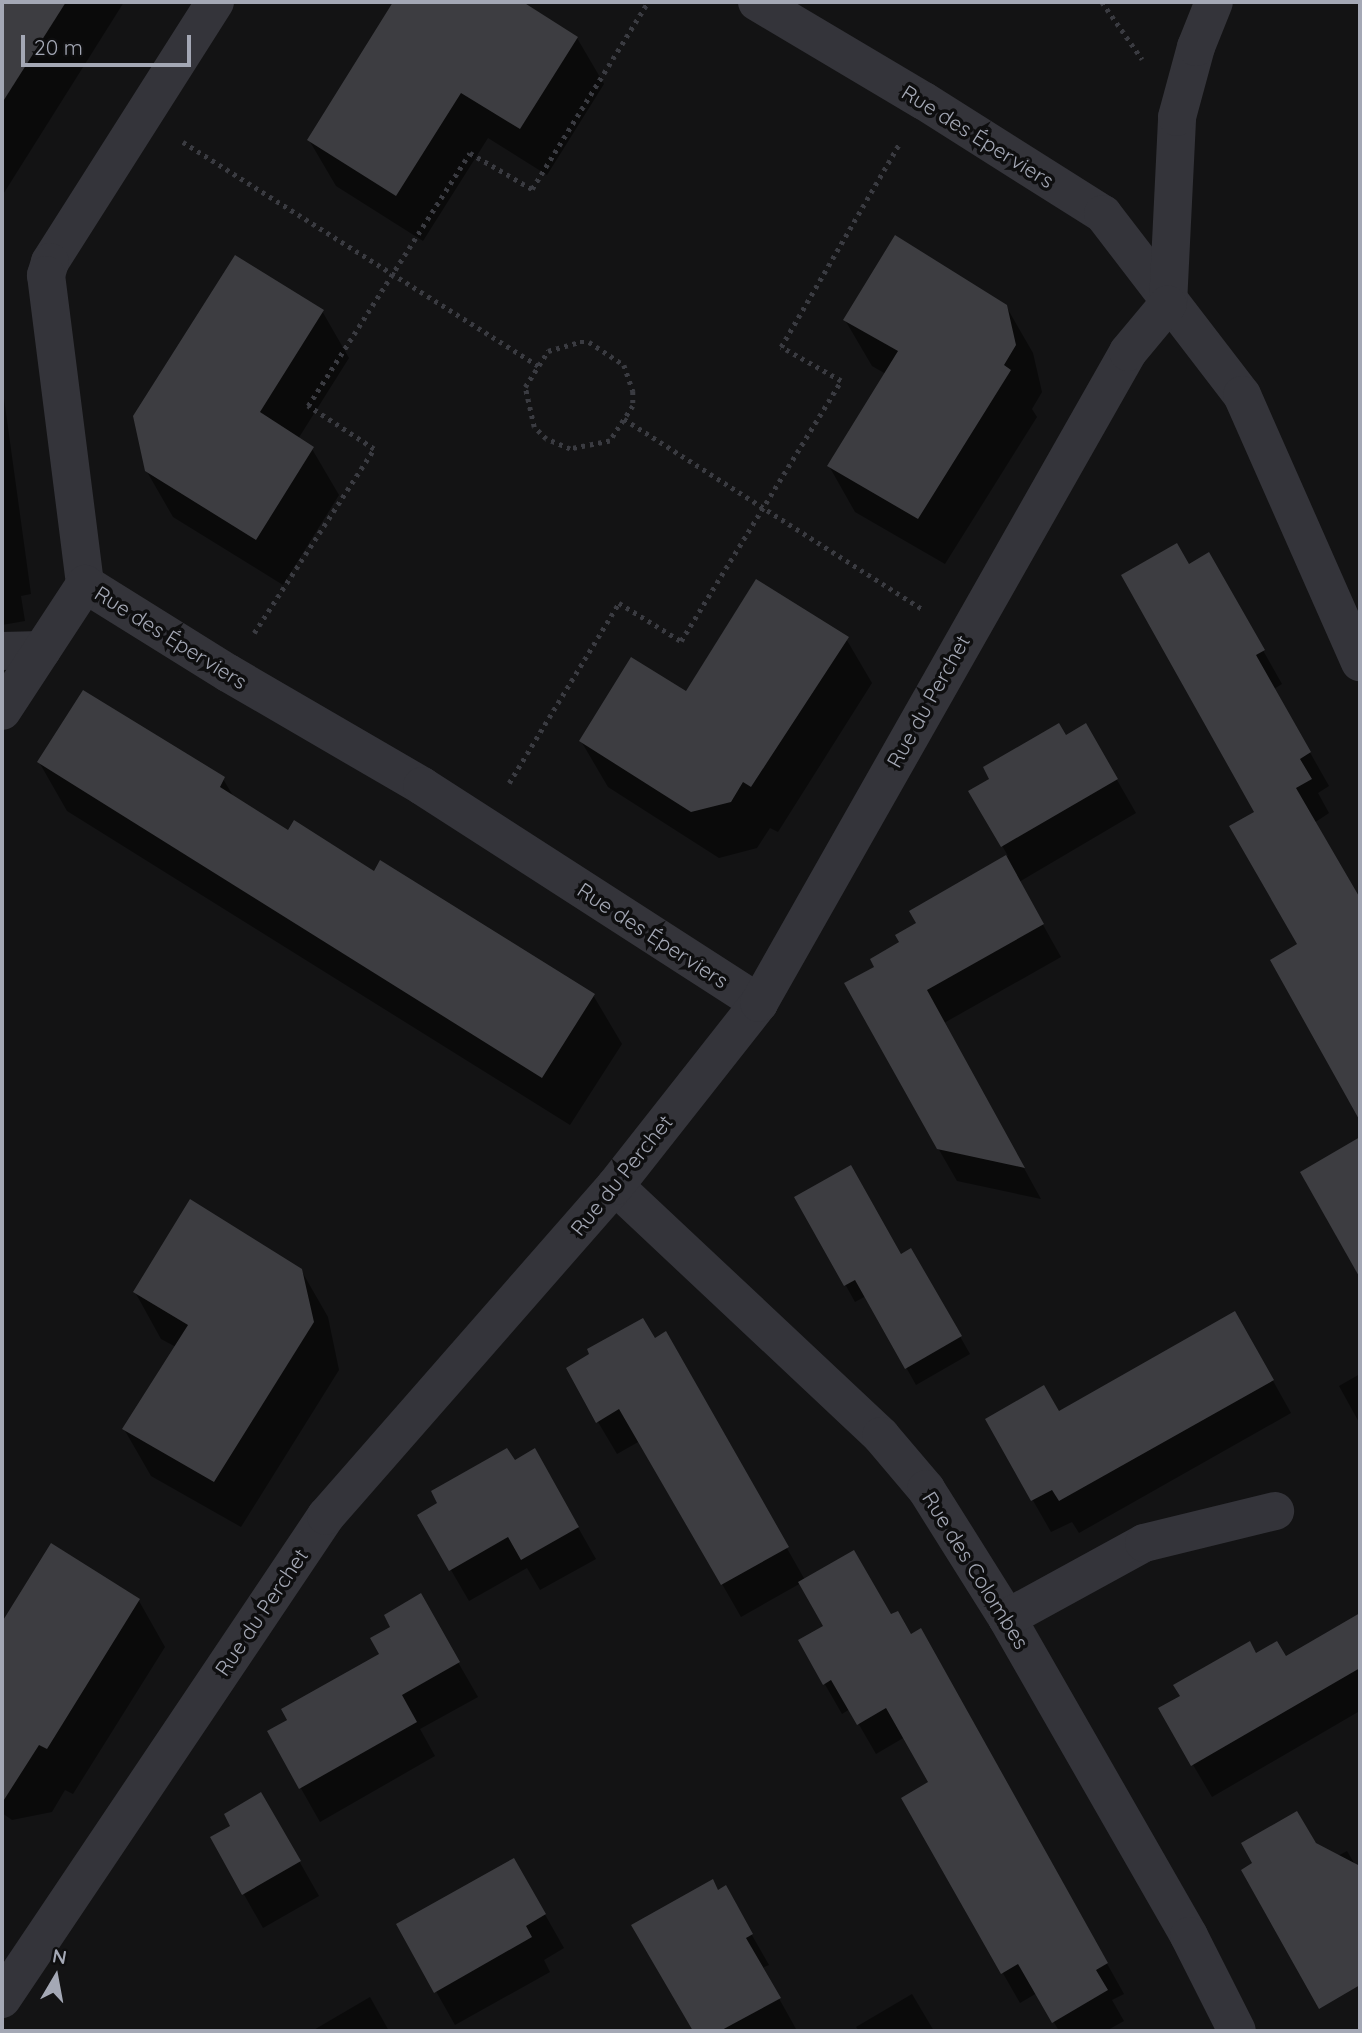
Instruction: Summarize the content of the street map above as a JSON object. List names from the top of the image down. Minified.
{"streets":{"street":["Rue des Éperviers","Rue du Perchet","Rue des Colombes"]},"crossings":[["Rue des Éperviers","Rue du Perchet"],["Rue du Perchet","Rue des Colombes"]],"scale_bar":"20 m","north":"top"}
